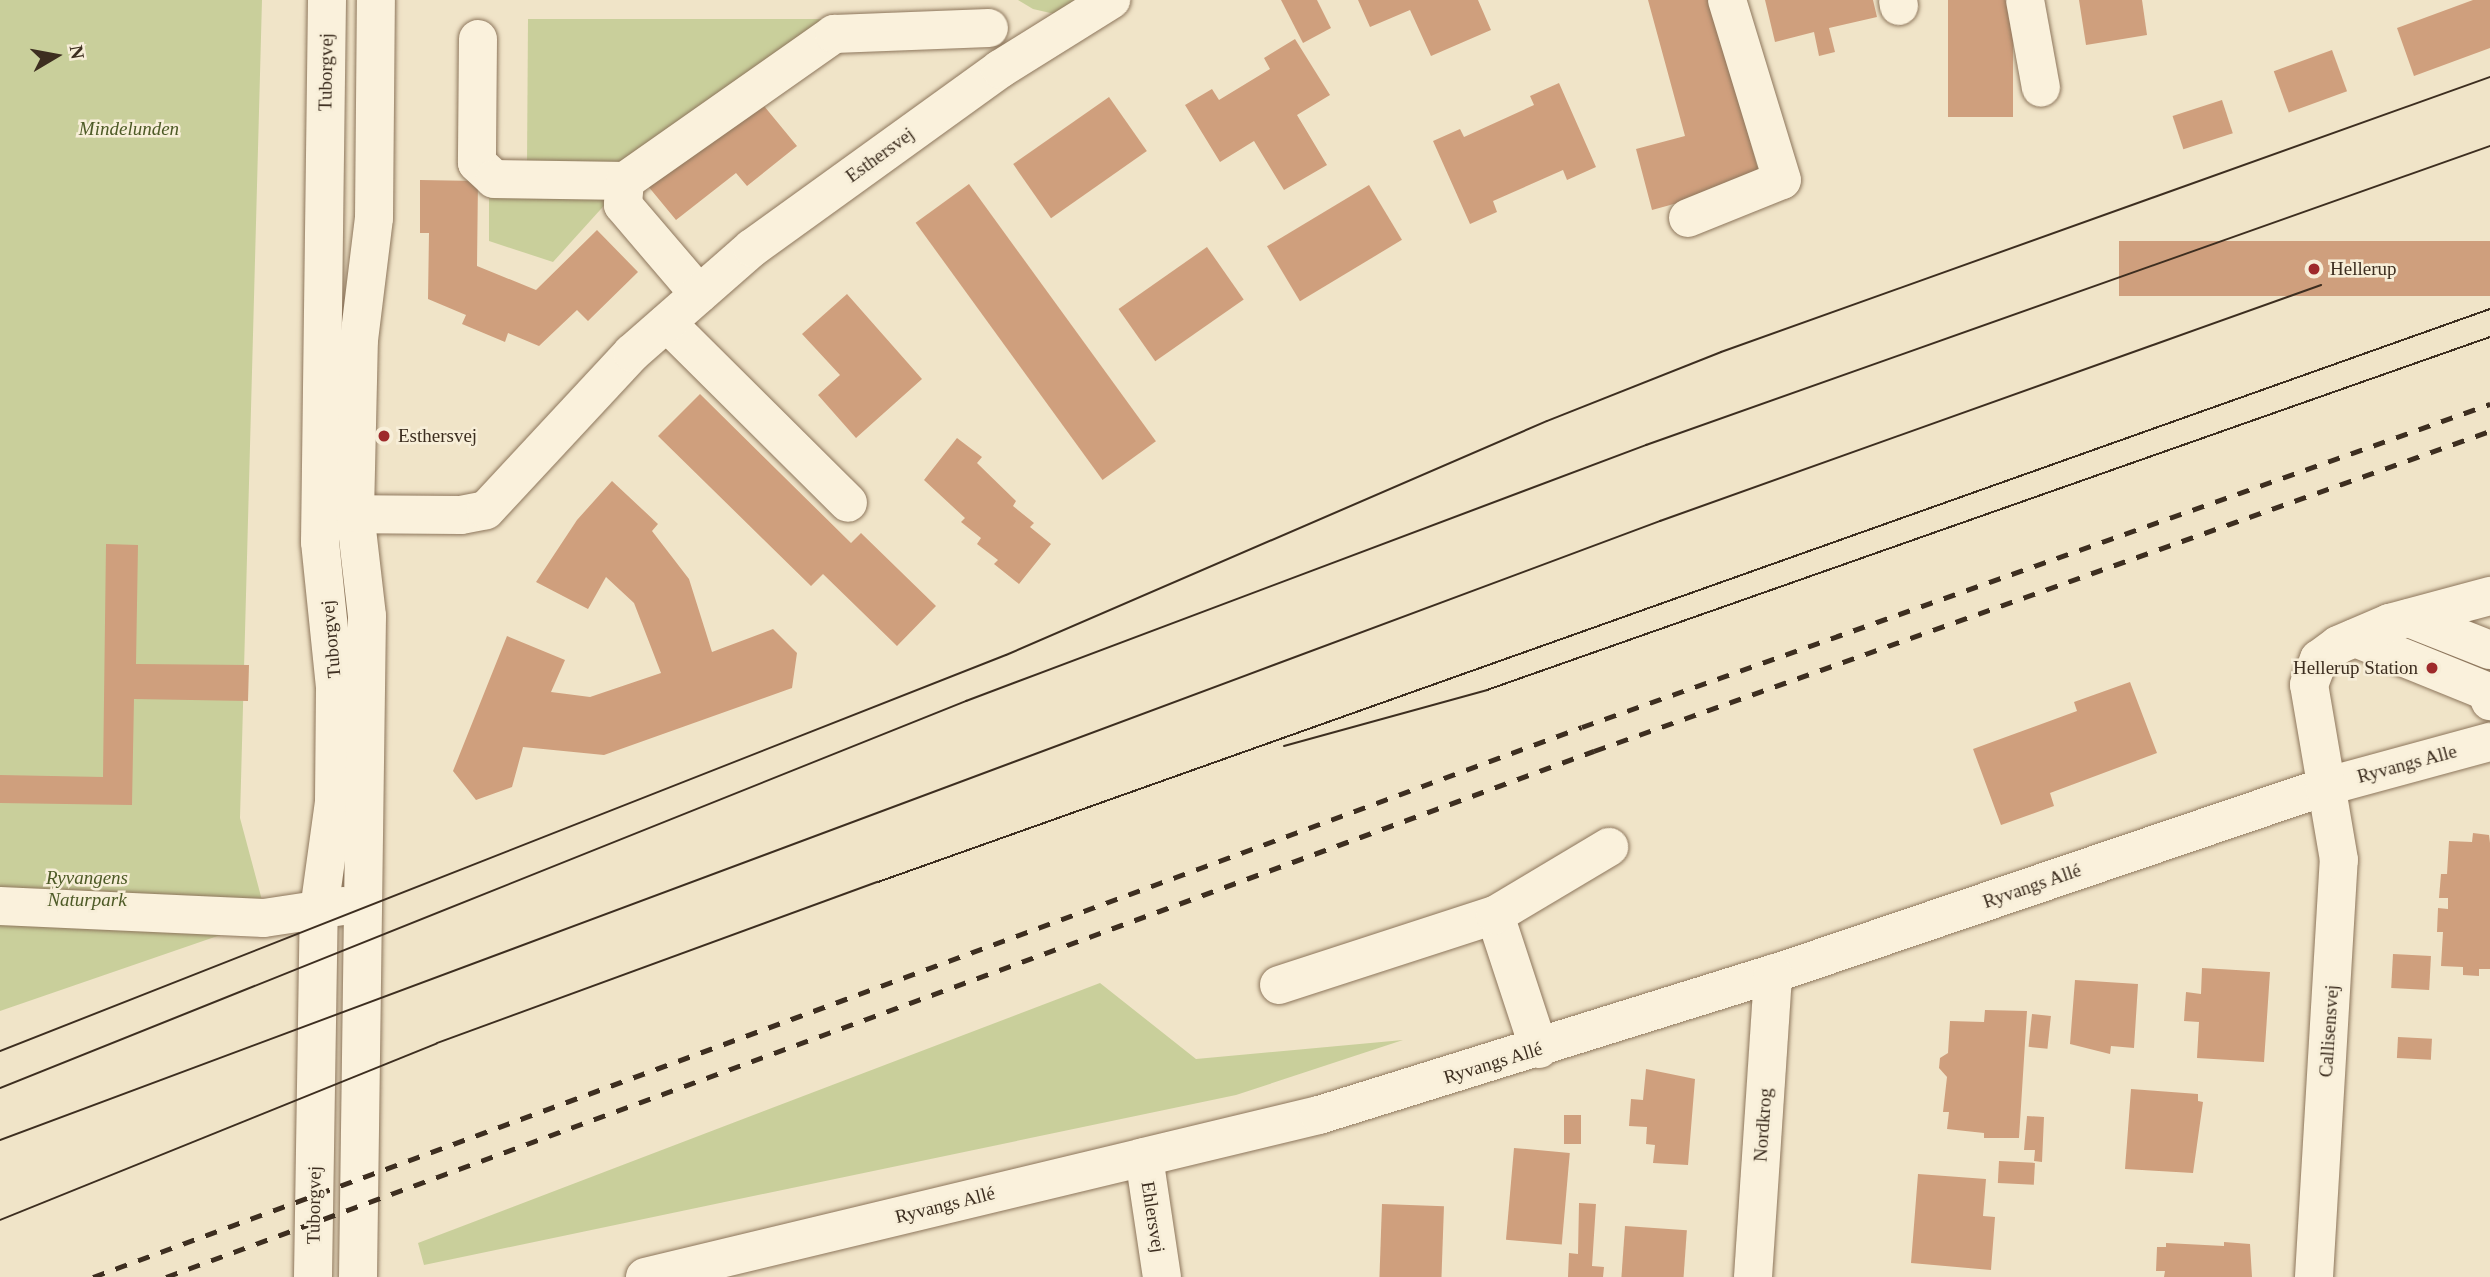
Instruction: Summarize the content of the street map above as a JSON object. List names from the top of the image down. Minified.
{"streets":{"street":["Tuborgvej","Esthersvej","Ryvangs Alle","Ryvangs Allé","Callisensvej","Nordkrog","Ehlersvej"]},"crossings":[["Tuborgvej","Esthersvej"],["Ryvangs Alle","Ryvangs Allé"],["Ryvangs Alle","Callisensvej"],["Ryvangs Allé","Callisensvej"],["Ryvangs Allé","Nordkrog"],["Ryvangs Allé","Ehlersvej"]],"parks":["Mindelunden","Ryvangens Naturpark"],"places":["Hellerup","Esthersvej","Hellerup Station"],"north":"right"}
